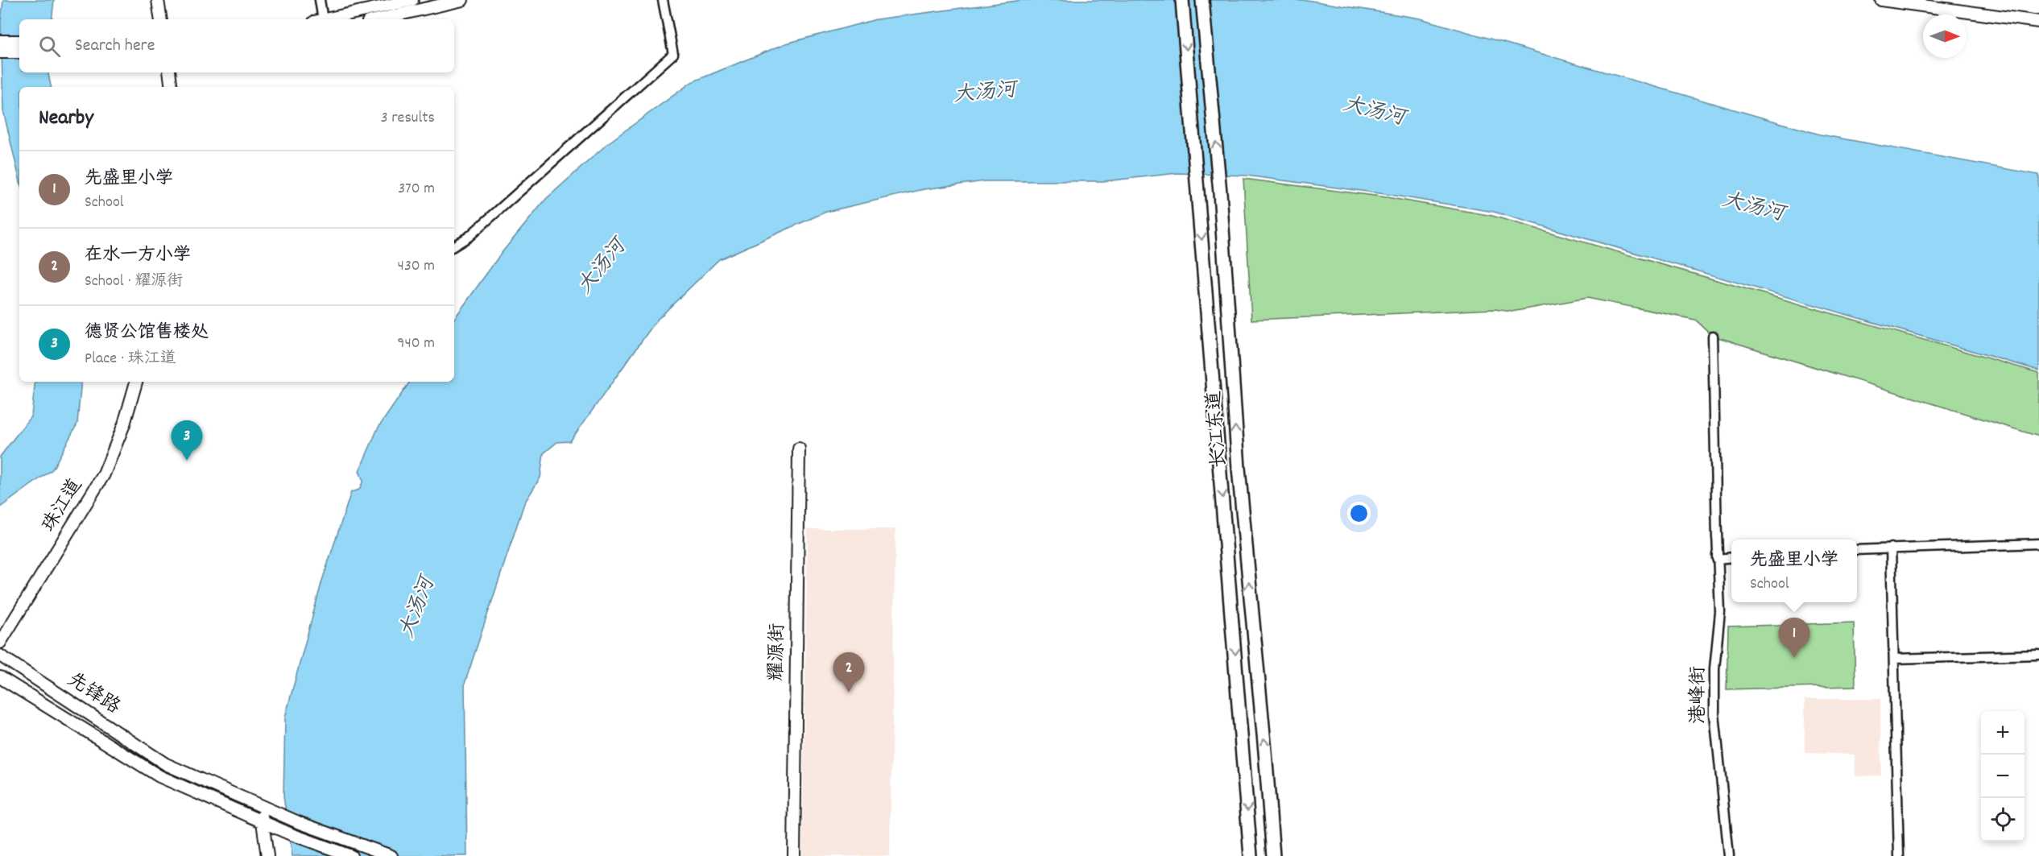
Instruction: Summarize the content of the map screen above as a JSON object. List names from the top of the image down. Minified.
{"streets":{"main road":["长江东道"],"street":["珠江道","耀源街","先锋路","港峰街"]},"water":["大汤河"],"north":"right","page":{"search":"Search here","heading":["Nearby","3 results"],"list":[{"mark":"1","name":"先盛里小学","note":"School","value":"370 m"},{"mark":"2","name":"在水一方小学","note":"School · 耀源街","value":"430 m"},{"mark":"3","name":"德贤公馆售楼处","note":"Place · 珠江道","value":"940 m"}],"pins":["3","1","2"],"popup":["先盛里小学","School"],"map_buttons":["+","−"]}}
